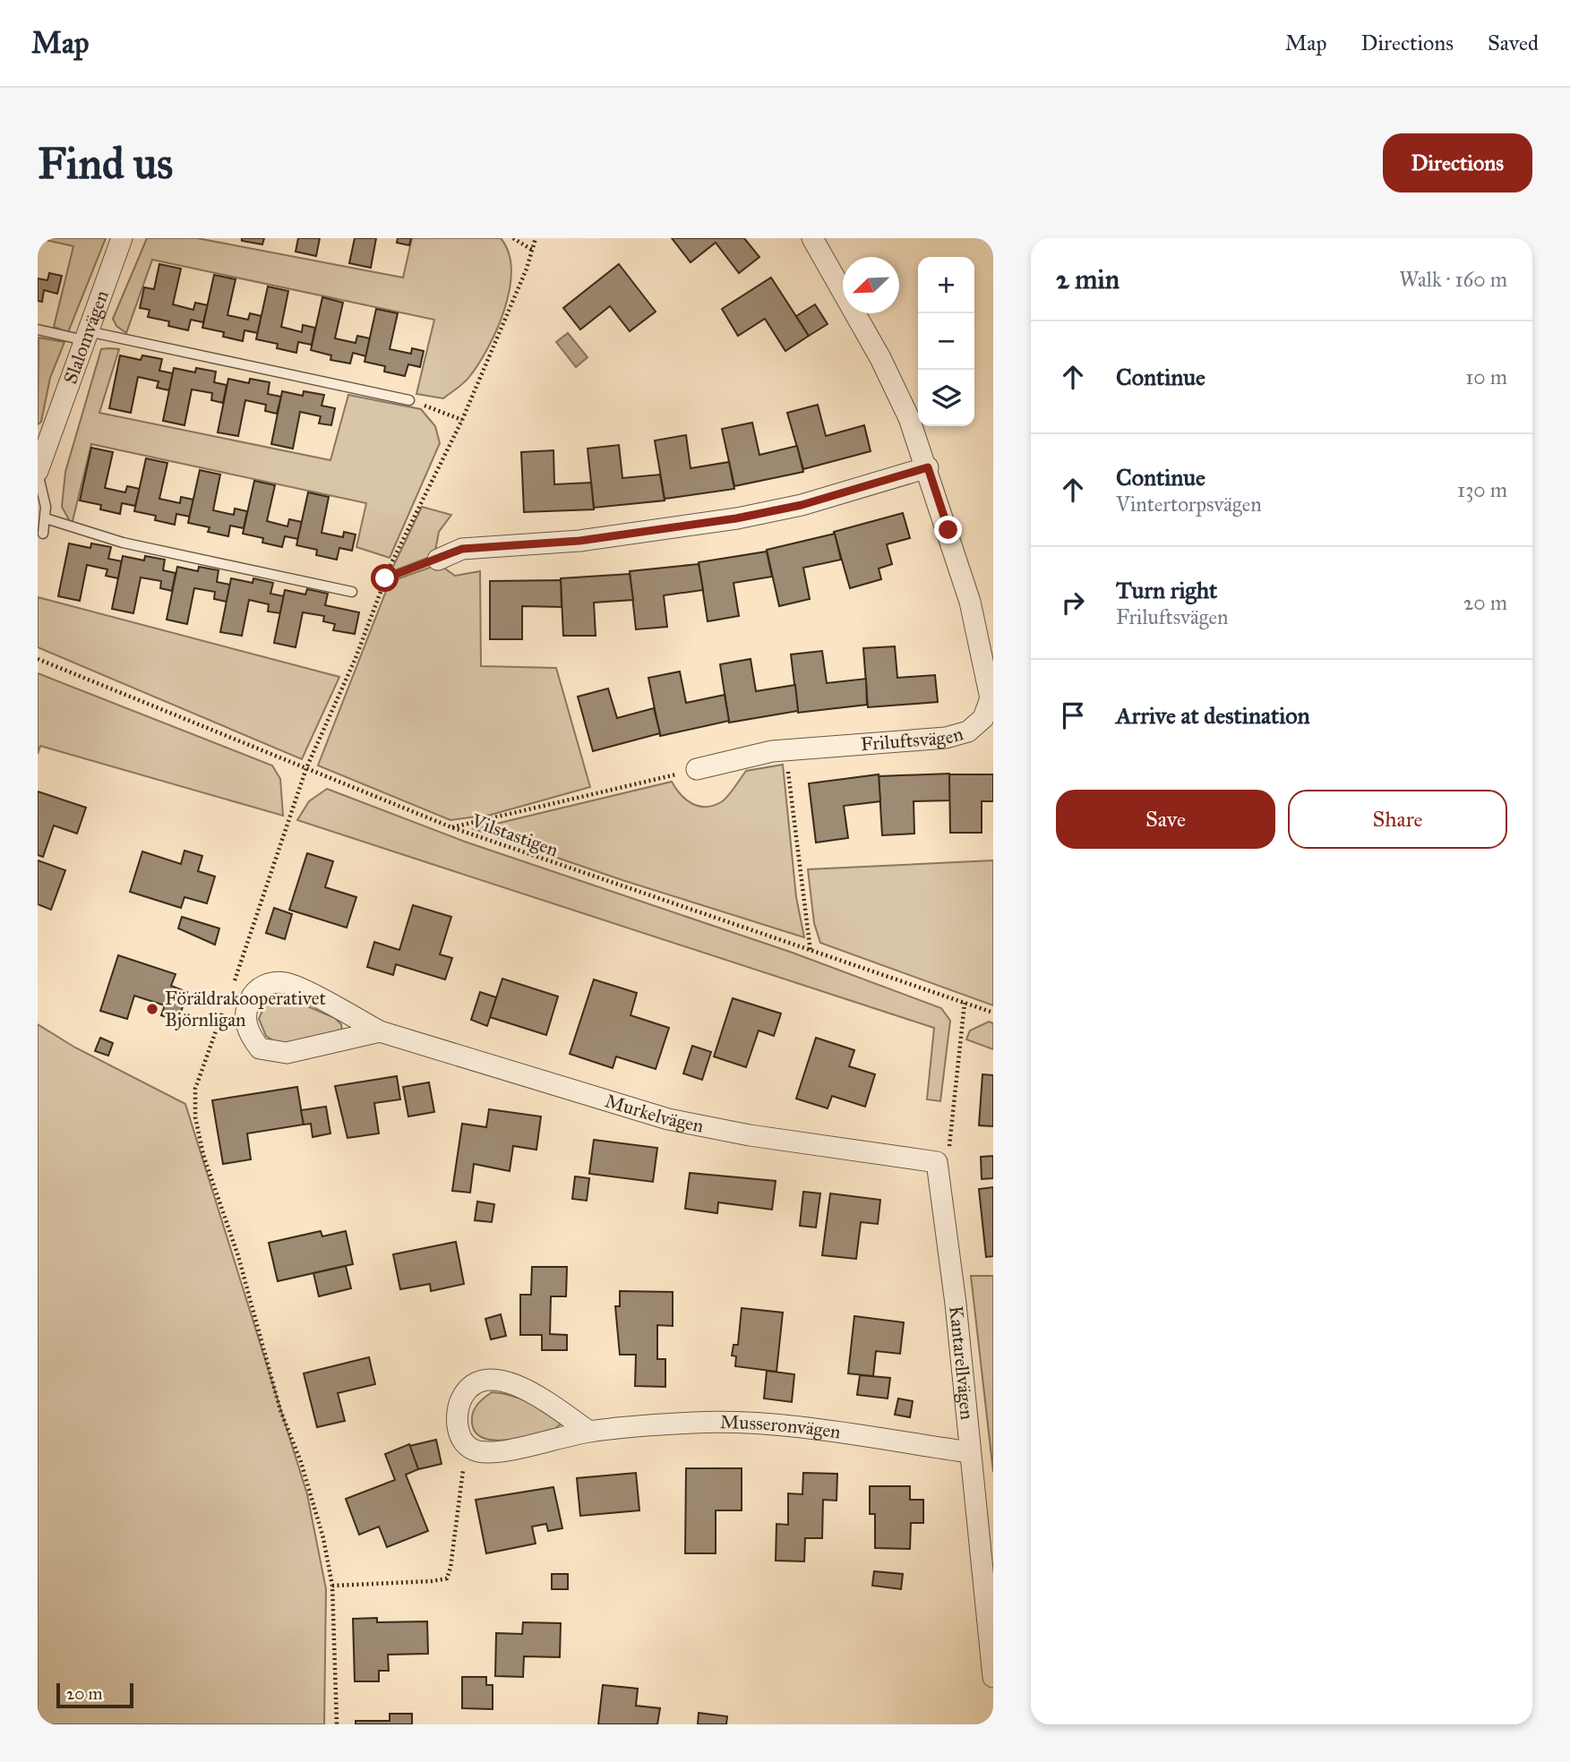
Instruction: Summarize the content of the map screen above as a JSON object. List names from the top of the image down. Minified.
{"streets":{"street":["Slalomvägen","Friluftsvägen","Murkelvägen","Kantarellvägen","Musseronvägen"],"path":["Vilstastigen"]},"crossings":[["Murkelvägen","Kantarellvägen"],["Kantarellvägen","Musseronvägen"]],"places":["Föräldrakooperativet Björnligan"],"scale_bar":"20 m","north":"bottom left","page":{"header":"Map","nav":["Map","Directions","Saved"],"buttons":["Directions",["Save","Share"]],"title":"Find us","heading":["2 min","Walk · 160 m"],"map_buttons":["+","−"],"list":[["Continue","10 m"],["Continue","Vintertorpsvägen","130 m"],["Turn right","Friluftsvägen","20 m"],"Arrive at destination"],"scale":"20 m"}}
